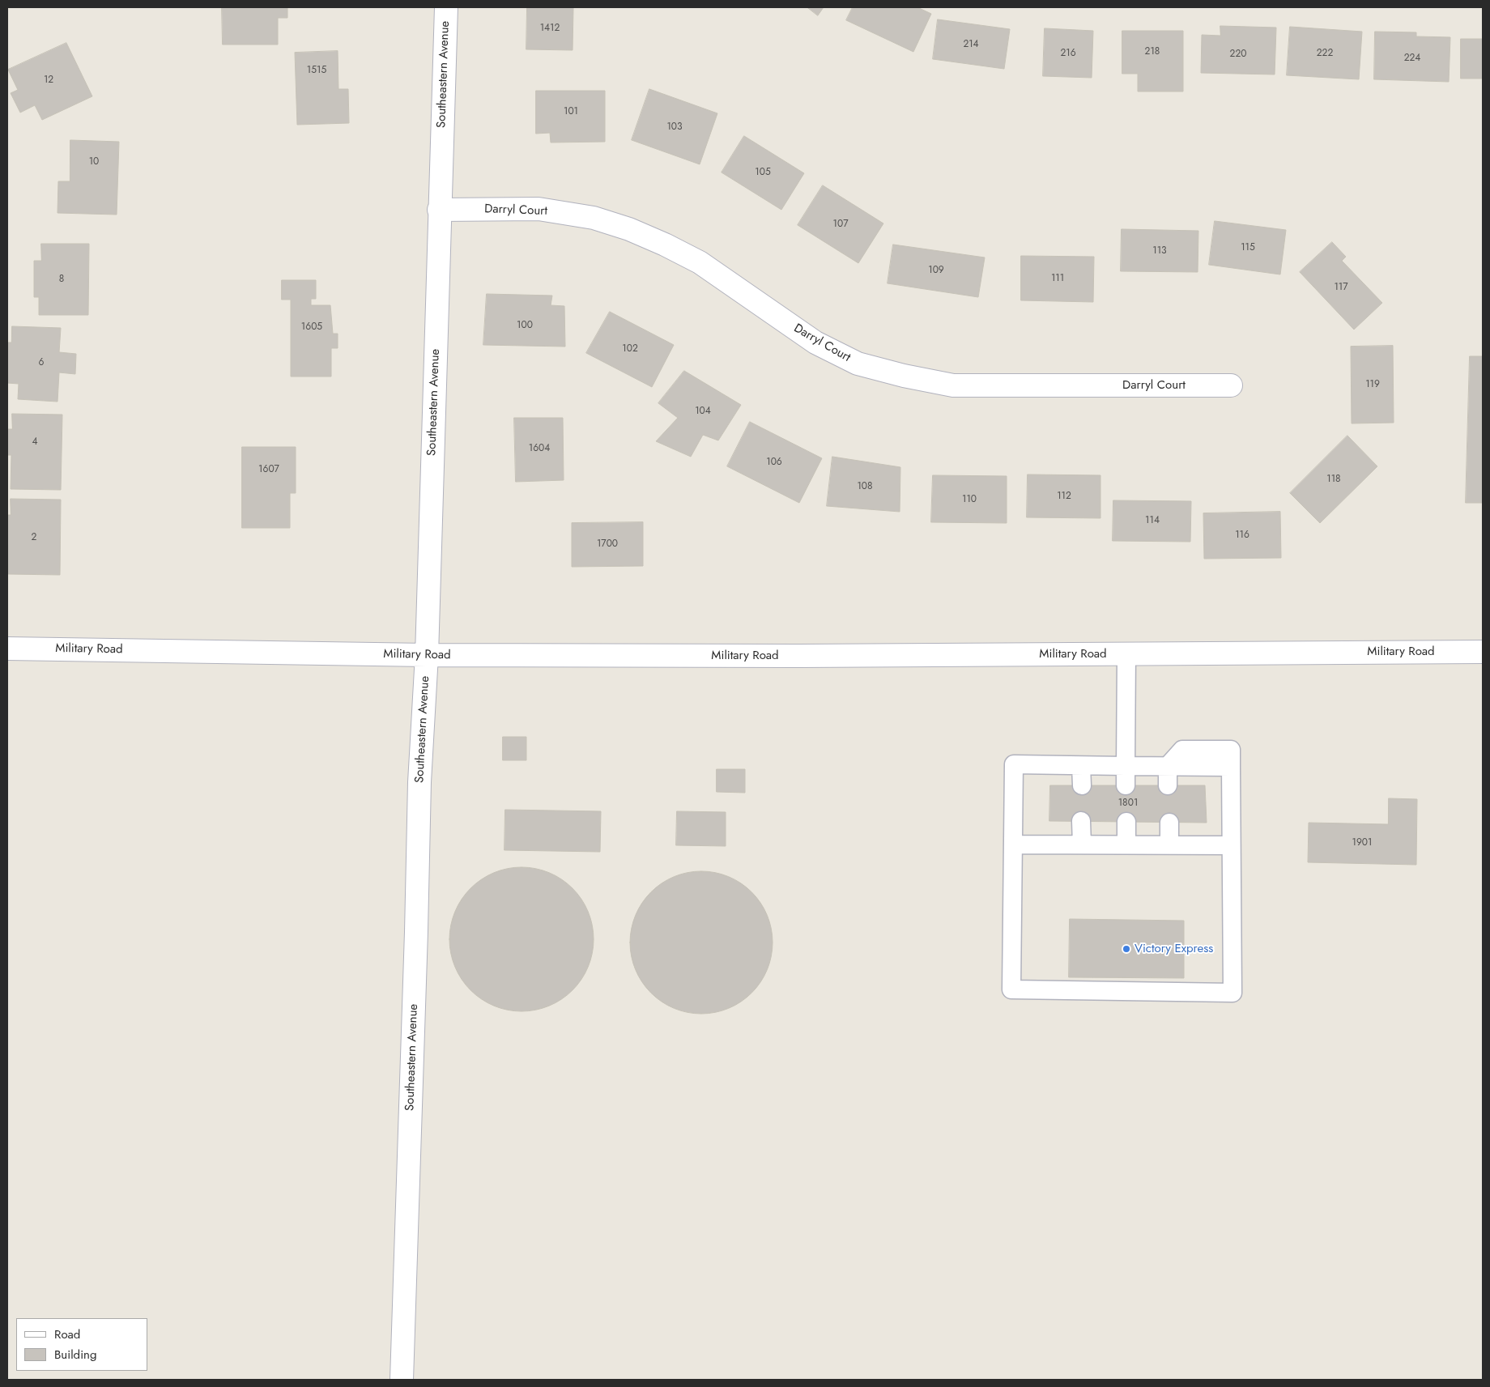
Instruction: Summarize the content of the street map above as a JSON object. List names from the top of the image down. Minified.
{"streets":{"street":["Southeastern Avenue","Darryl Court","Military Road"]},"crossings":[["Southeastern Avenue","Darryl Court"],["Southeastern Avenue","Military Road"]],"places":["Victory Express"],"house_numbers":["1412","214","218","216","222","220","224","1515","12","101","103","10","105","107","115","113","109","111","8","117","100","1605","102","6","119","104","4","1604","106","1607","118","108","112","110","114","116","2","1700","1801","1901"],"legend":["Road","Building"]}
